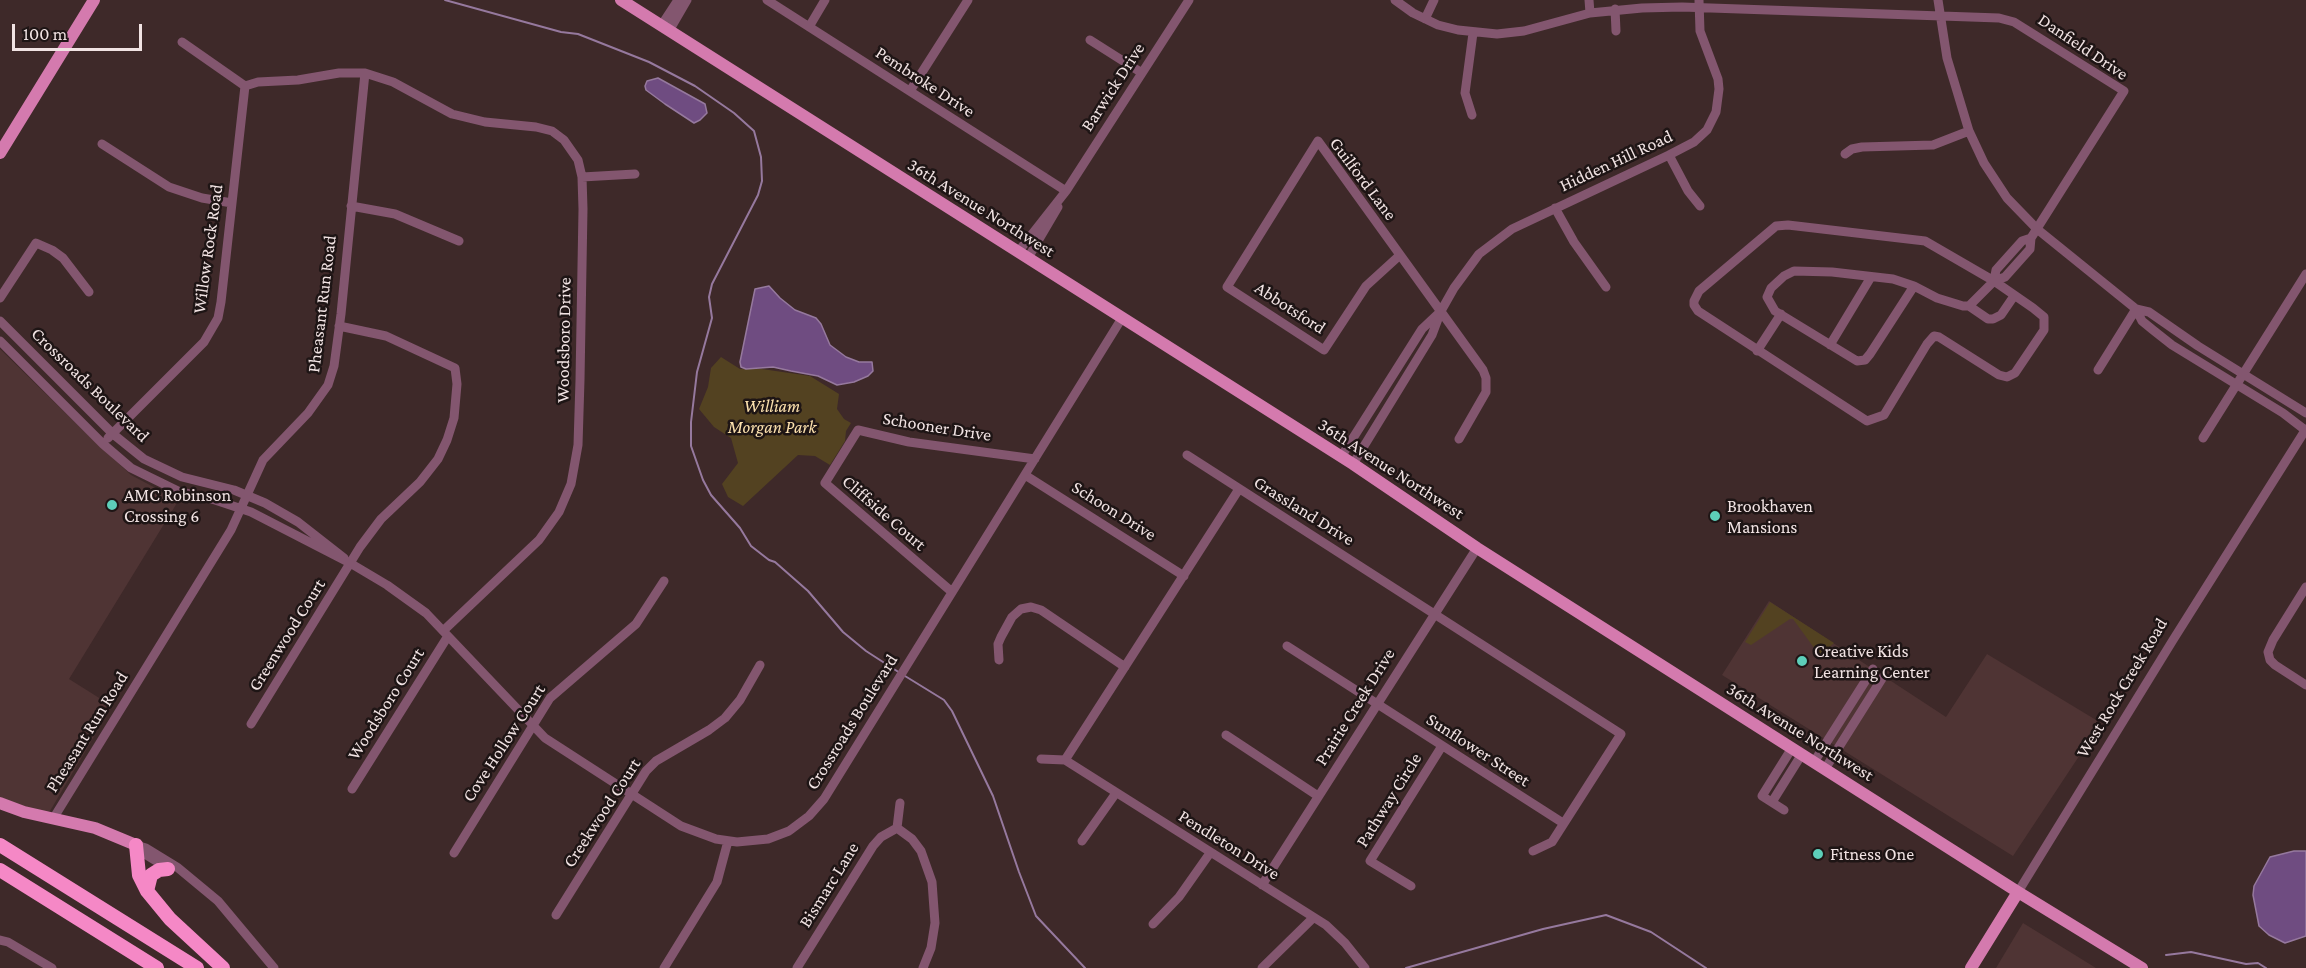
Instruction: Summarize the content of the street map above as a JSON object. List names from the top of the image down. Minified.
{"streets":{"main road":["36th Avenue Northwest","West Rock Creek Road"],"street":["Danfield Drive","Pembroke Drive","Barwick Drive","Hidden Hill Road","Guilford Lane","Willow Rock Road","Pheasant Run Road","Abbotsford","Woodsboro Drive","Crossroads Boulevard","Schooner Drive","Schoon Drive","Grassland Drive","Cliffside Court","Greenwood Court","Woodsboro Court","Prairie Creek Drive","Cove Hollow Court","Sunflower Street","Pathway Circle","Creekwood Court","Pendleton Drive","Bismarc Lane"]},"crossings":[["Danfield Drive","Hidden Hill Road"],["Pembroke Drive","Barwick Drive"],["Barwick Drive","36th Avenue Northwest"],["Hidden Hill Road","Guilford Lane"],["Hidden Hill Road","36th Avenue Northwest"],["Guilford Lane","Abbotsford"],["36th Avenue Northwest","Crossroads Boulevard"],["36th Avenue Northwest","West Rock Creek Road"],["36th Avenue Northwest","Prairie Creek Drive"],["Willow Rock Road","Crossroads Boulevard"],["Pheasant Run Road","Woodsboro Drive"],["Pheasant Run Road","Crossroads Boulevard"],["Pheasant Run Road","Greenwood Court"],["Woodsboro Drive","Crossroads Boulevard"],["Woodsboro Drive","Woodsboro Court"],["Crossroads Boulevard","Schooner Drive"],["Crossroads Boulevard","Schoon Drive"],["Crossroads Boulevard","Cliffside Court"],["Crossroads Boulevard","Greenwood Court"],["Crossroads Boulevard","Woodsboro Court"],["Crossroads Boulevard","Cove Hollow Court"],["Crossroads Boulevard","Creekwood Court"],["Schooner Drive","Cliffside Court"],["Schoon Drive","Grassland Drive"],["Grassland Drive","Prairie Creek Drive"],["Grassland Drive","Sunflower Street"],["Grassland Drive","Pendleton Drive"],["Prairie Creek Drive","Sunflower Street"],["Prairie Creek Drive","Pendleton Drive"],["Sunflower Street","Pathway Circle"]],"parks":["William Morgan Park"],"places":["AMC Robinson Crossing 6","Brookhaven Mansions","Creative Kids Learning Center","Fitness One"],"scale_bar":"100 m"}
